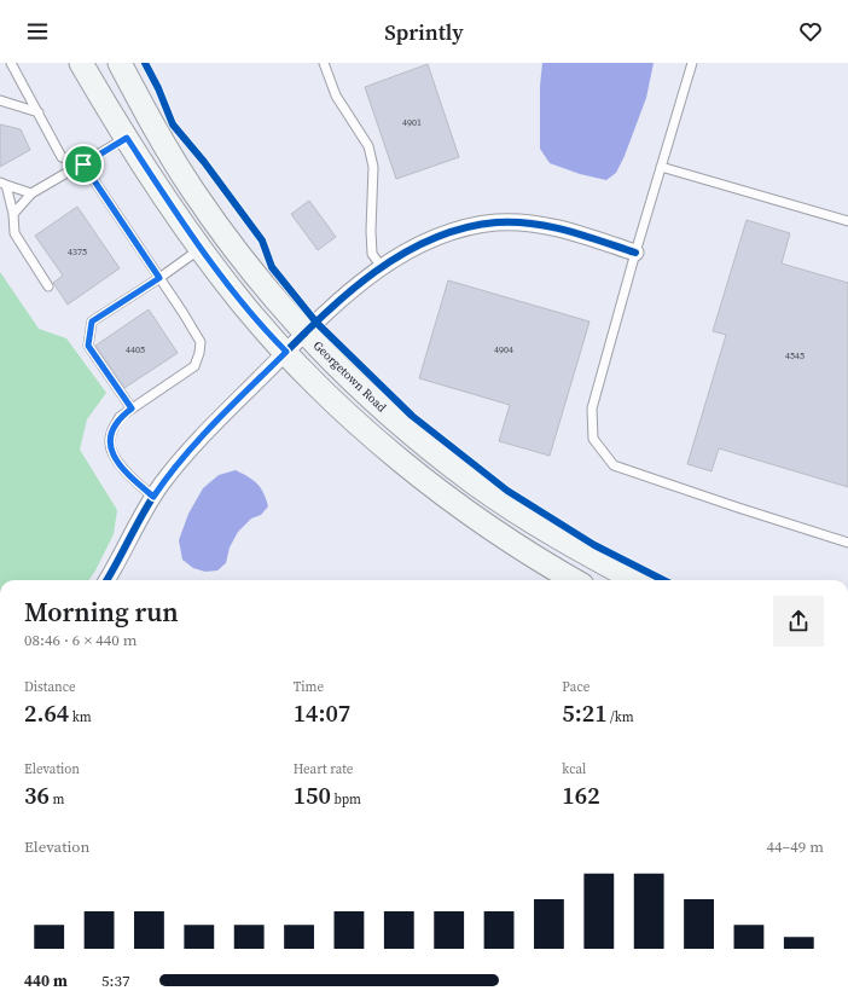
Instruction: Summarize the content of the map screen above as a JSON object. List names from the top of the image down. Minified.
{"streets":{"main road":["Georgetown Road"]},"house_numbers":["4901","4375","4405","4904","4545"],"page":{"header":"Sprintly","heading":["Morning run","08:46 · 6 × 440 m"],"stats":[["Distance","2.64 km"],["Time","14:07"],["Pace","5:21 /km"],["Elevation","36 m"],["Heart rate","150 bpm"],["kcal","162"]],"chart":["Elevation","44–49 m"],"list":[{"name":"440 m","note":"5:37"}]}}
